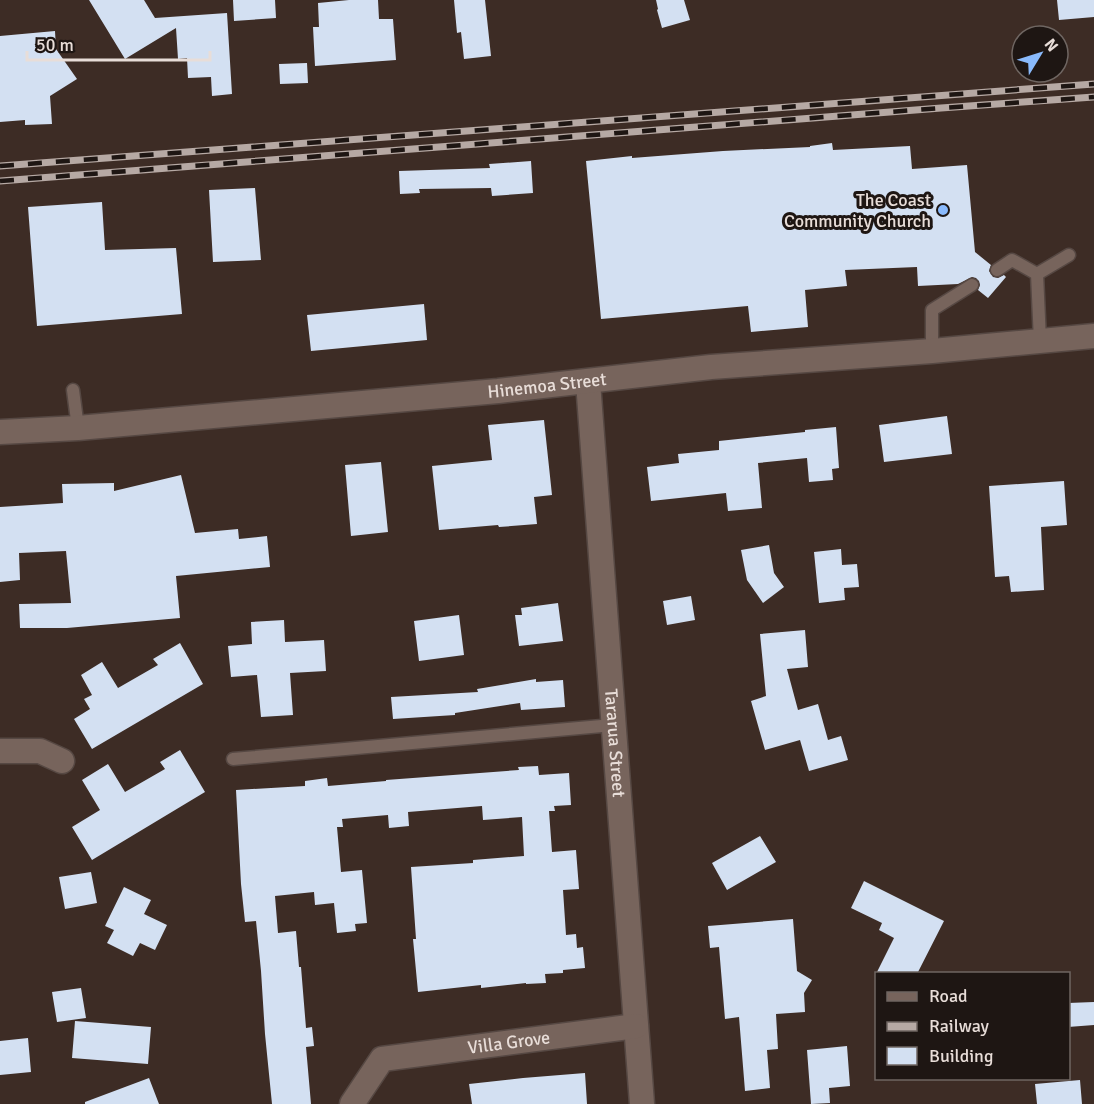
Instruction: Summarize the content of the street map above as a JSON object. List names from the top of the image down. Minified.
{"streets":{"street":["Hinemoa Street","Tararua Street","Villa Grove"]},"crossings":[["Hinemoa Street","Tararua Street"],["Tararua Street","Villa Grove"]],"places":["The Coast Community Church"],"legend":["Road","Railway","Building"],"scale_bar":"50 m","north":"top right"}
